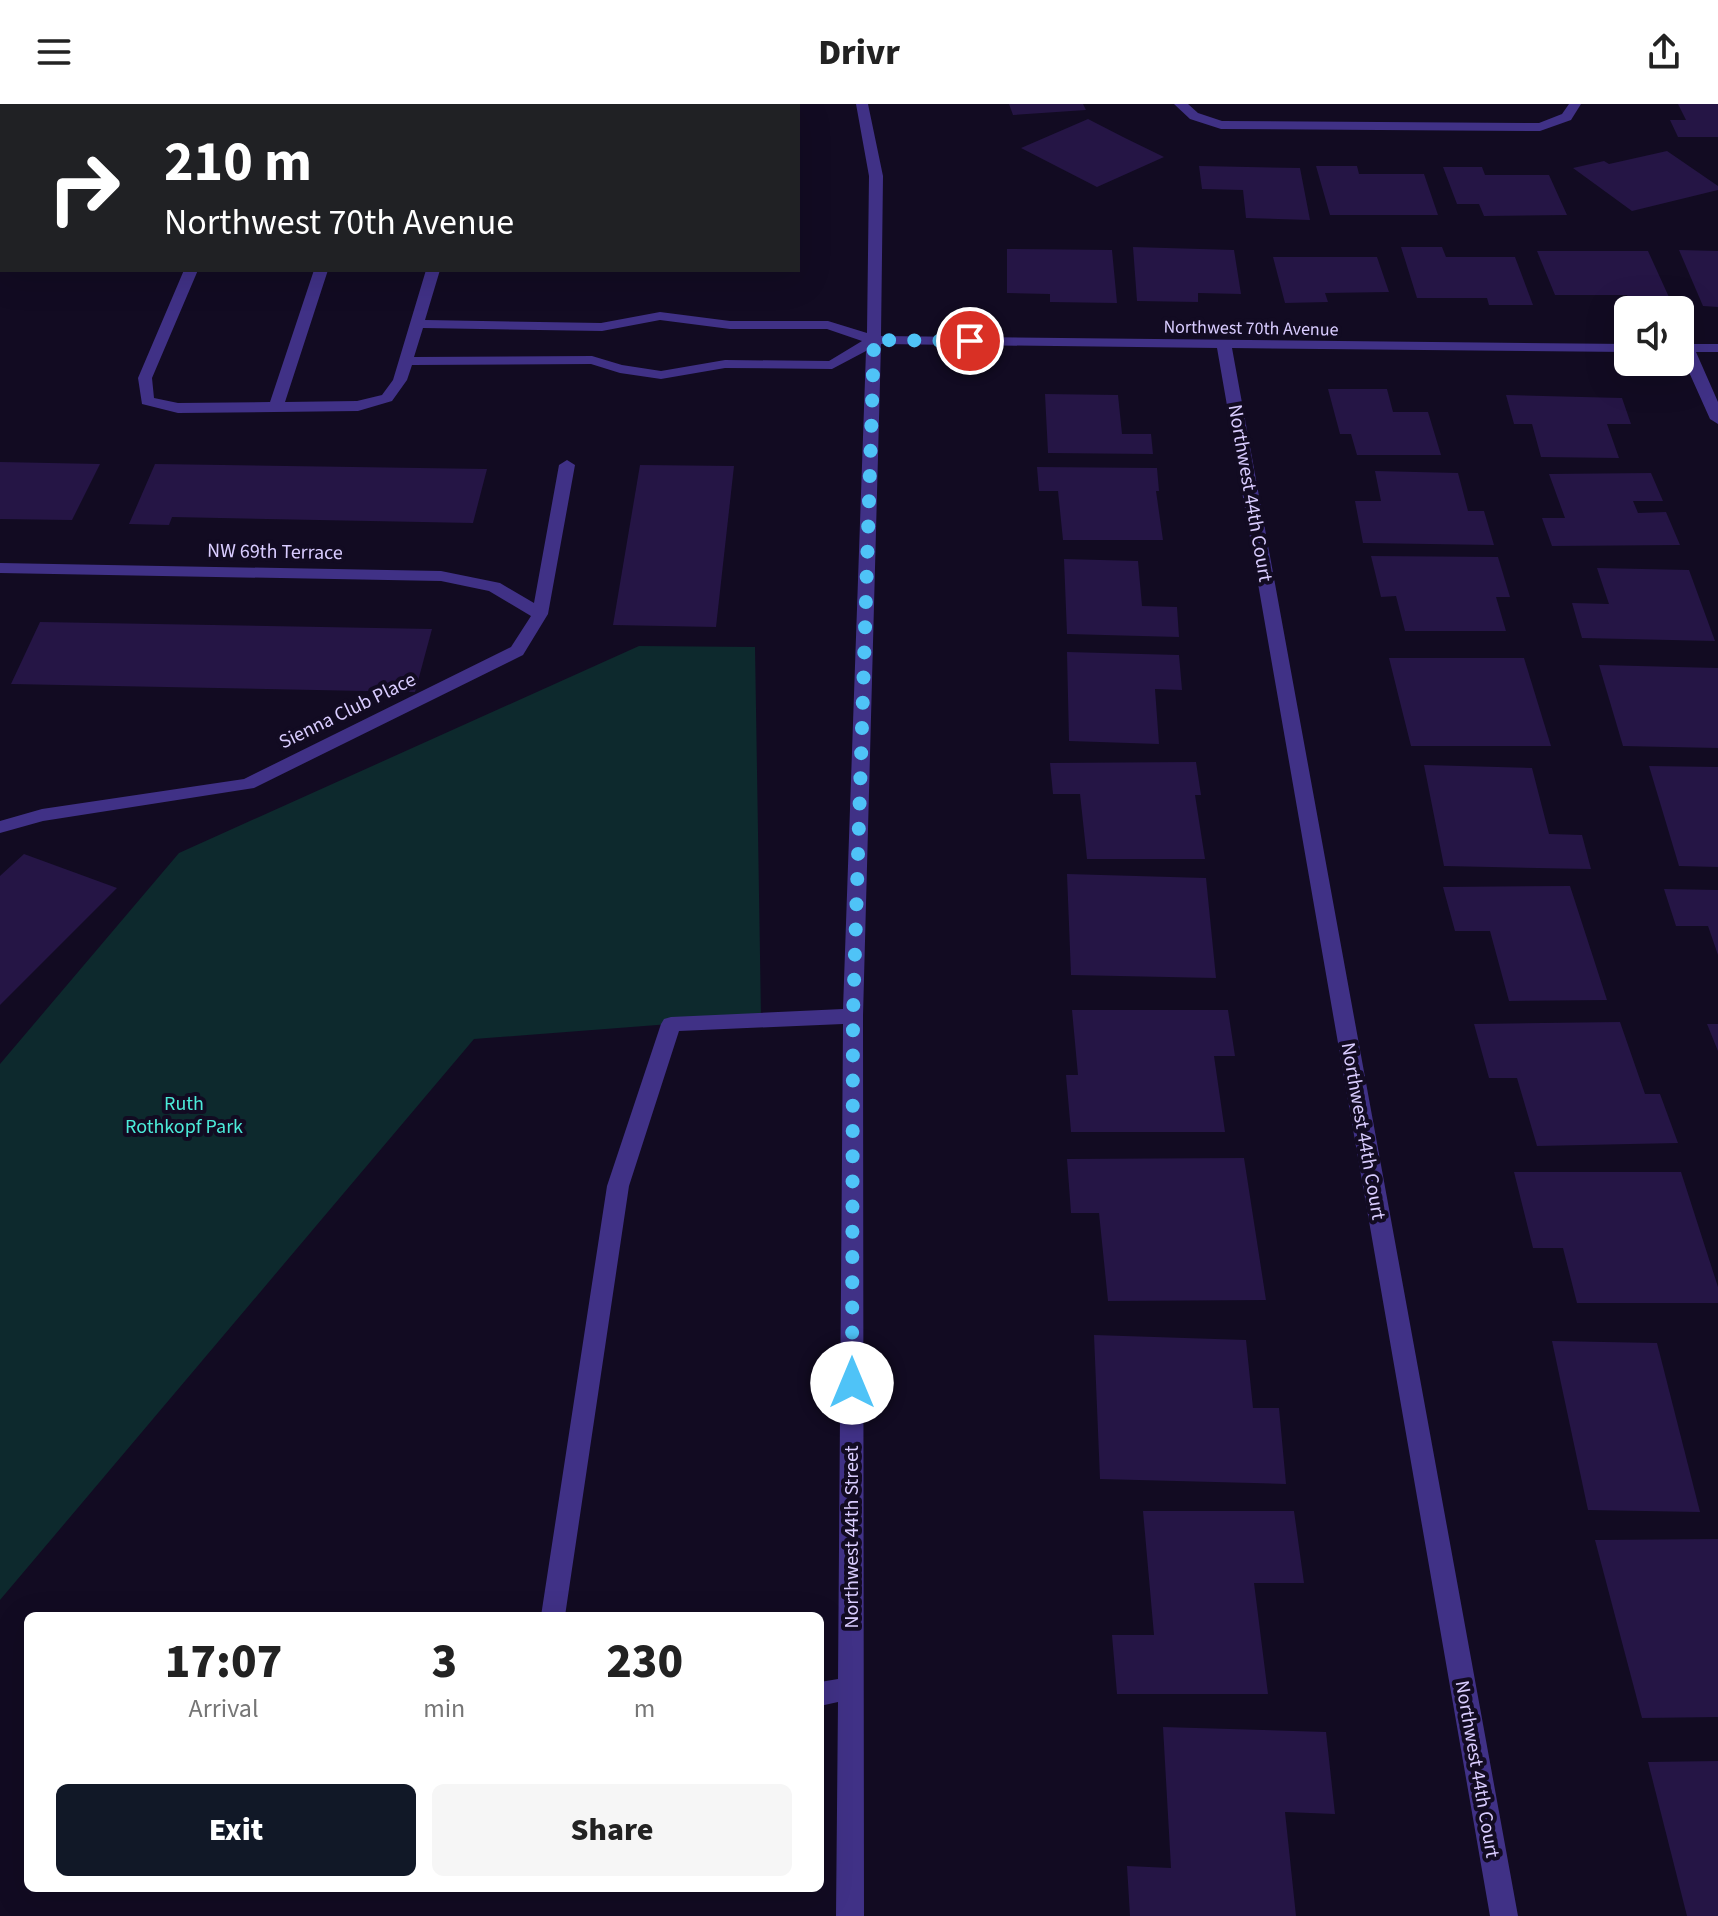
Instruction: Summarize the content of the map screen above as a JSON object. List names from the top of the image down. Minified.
{"streets":{"street":["Northwest 70th Avenue","Northwest 44th Court","NW 69th Terrace","Sienna Club Place","Northwest 44th Street"]},"crossings":[["Northwest 70th Avenue","Northwest 44th Court"],["Northwest 70th Avenue","Northwest 44th Street"],["NW 69th Terrace","Sienna Club Place"]],"parks":["Ruth Rothkopf Park"],"page":{"header":"Drivr","turn":["210 m","Northwest 70th Avenue"],"eta":["17:07","Arrival","3","min","230","m"],"buttons":["Exit","Share"]}}
